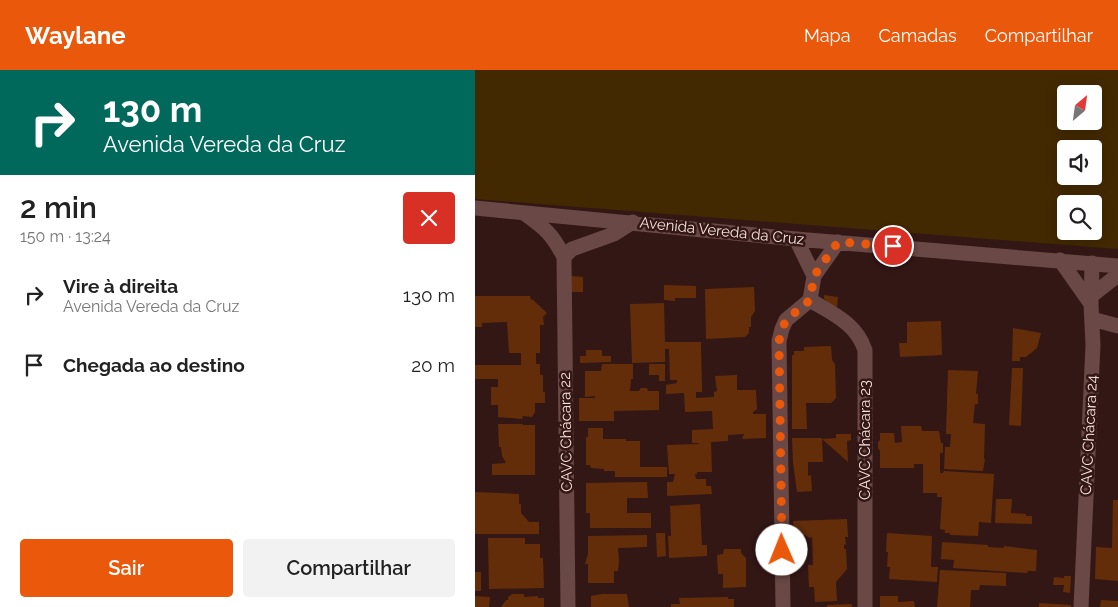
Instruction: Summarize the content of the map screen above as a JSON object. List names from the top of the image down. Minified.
{"streets":{"street":["Avenida Vereda da Cruz","CAVC Chácara 22","CAVC Chácara 24","CAVC Chácara 23"]},"crossings":[["Avenida Vereda da Cruz","CAVC Chácara 24"]],"north":"top right","page":{"header":"Waylane","nav":["Mapa","Camadas","Compartilhar"],"turn":["130 m","Avenida Vereda da Cruz"],"heading":["2 min","150 m · 13:24"],"list":[{"name":"Vire à direita","note":"Avenida Vereda da Cruz","value":"130 m"},{"name":"Chegada ao destino","value":"20 m"}],"buttons":["Sair","Compartilhar"]}}
